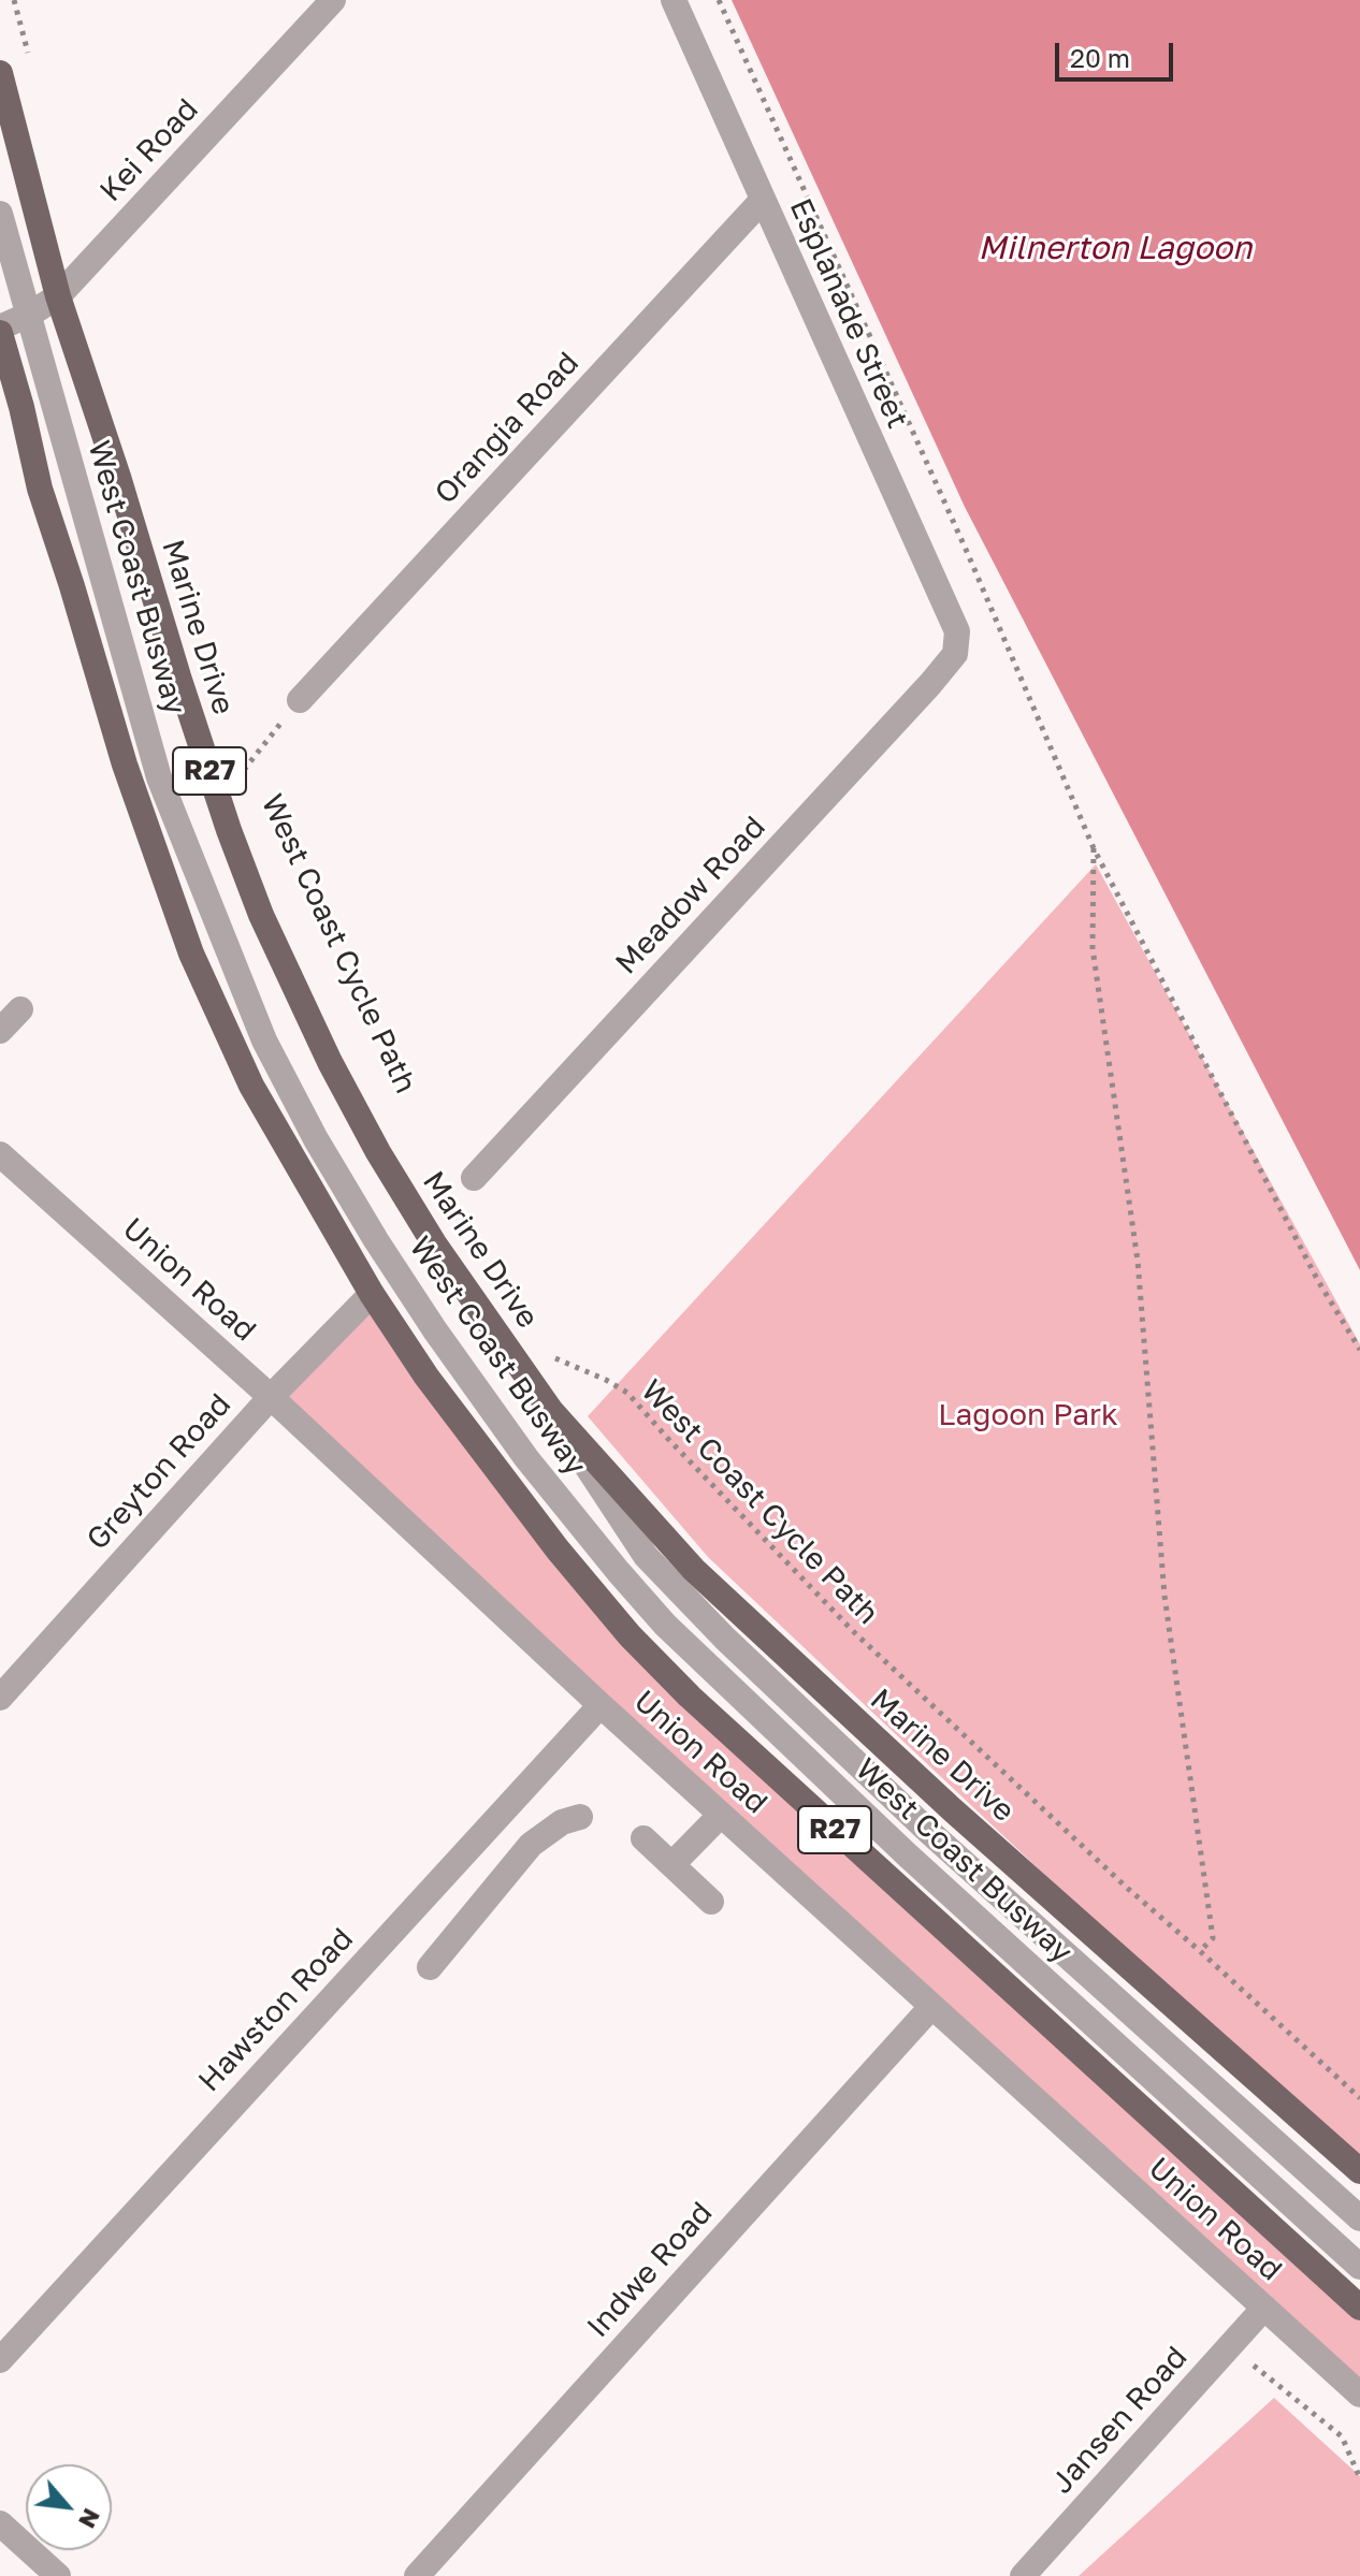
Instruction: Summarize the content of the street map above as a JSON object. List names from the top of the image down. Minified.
{"streets":{"main road":["Marine Drive","R27"],"street":["Kei Road","Esplanade Street","Orangia Road","West Coast Busway","Meadow Road","Union Road","Greyton Road","Hawston Road","Indwe Road","Jansen Road"],"path":["West Coast Cycle Path"]},"crossings":[["Kei Road","West Coast Busway"],["Kei Road","Marine Drive"],["Kei Road","R27"],["Esplanade Street","Orangia Road"],["Esplanade Street","Meadow Road"],["Orangia Road","West Coast Cycle Path"],["West Coast Busway","Marine Drive"],["R27","Greyton Road"],["Union Road","Greyton Road"],["Union Road","Hawston Road"],["Union Road","Indwe Road"],["Union Road","Jansen Road"]],"water":["Milnerton Lagoon"],"parks":["Lagoon Park"],"scale_bar":"20 m","north":"bottom right"}
